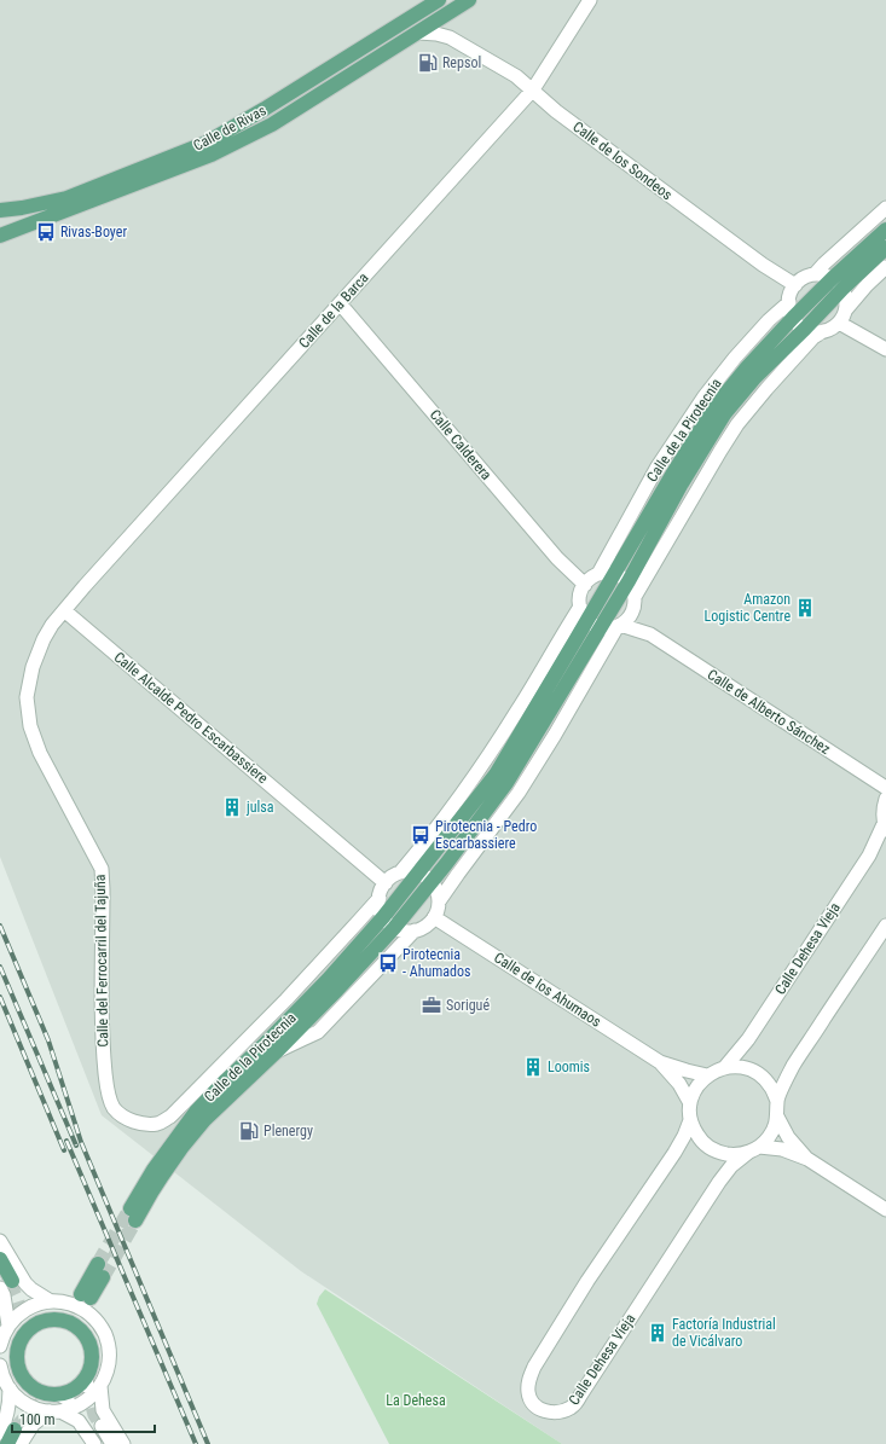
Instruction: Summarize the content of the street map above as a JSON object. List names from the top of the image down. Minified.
{"streets":{"main road":["Calle de Rivas","Calle de la Pirotecnia"],"street":["Calle de los Sondeos","Calle de la Barca","Calle Calderera","Calle de Alberto Sánchez","Calle Alcalde Pedro Escarbassiere","Calle Dehesa Vieja","Calle del Ferrocarril del Tajuña","Calle de los Ahumaos"]},"crossings":[["Calle de Rivas","Calle de los Sondeos"],["Calle de los Sondeos","Calle de la Barca"],["Calle de los Sondeos","Calle de la Pirotecnia"],["Calle de la Barca","Calle Calderera"],["Calle de la Barca","Calle Alcalde Pedro Escarbassiere"],["Calle de la Barca","Calle del Ferrocarril del Tajuña"],["Calle de la Pirotecnia","Calle Calderera"],["Calle de la Pirotecnia","Calle Alcalde Pedro Escarbassiere"],["Calle de la Pirotecnia","Calle del Ferrocarril del Tajuña"],["Calle de la Pirotecnia","Calle de los Ahumaos"],["Calle Alcalde Pedro Escarbassiere","Calle del Ferrocarril del Tajuña"],["Calle Dehesa Vieja","Calle de los Ahumaos"]],"parks":["La Dehesa"],"places":{"fuel station":["Repsol","Plenergy"],"bus stop":["Rivas-Boyer","Pirotecnia - Pedro Escarbassiere","Pirotecnia - Ahumados"],"building":["Amazon Logistic Centre","julsa","Loomis","Factoría Industrial de Vicálvaro"],"office":["Sorigué"]},"scale_bar":"100 m"}
